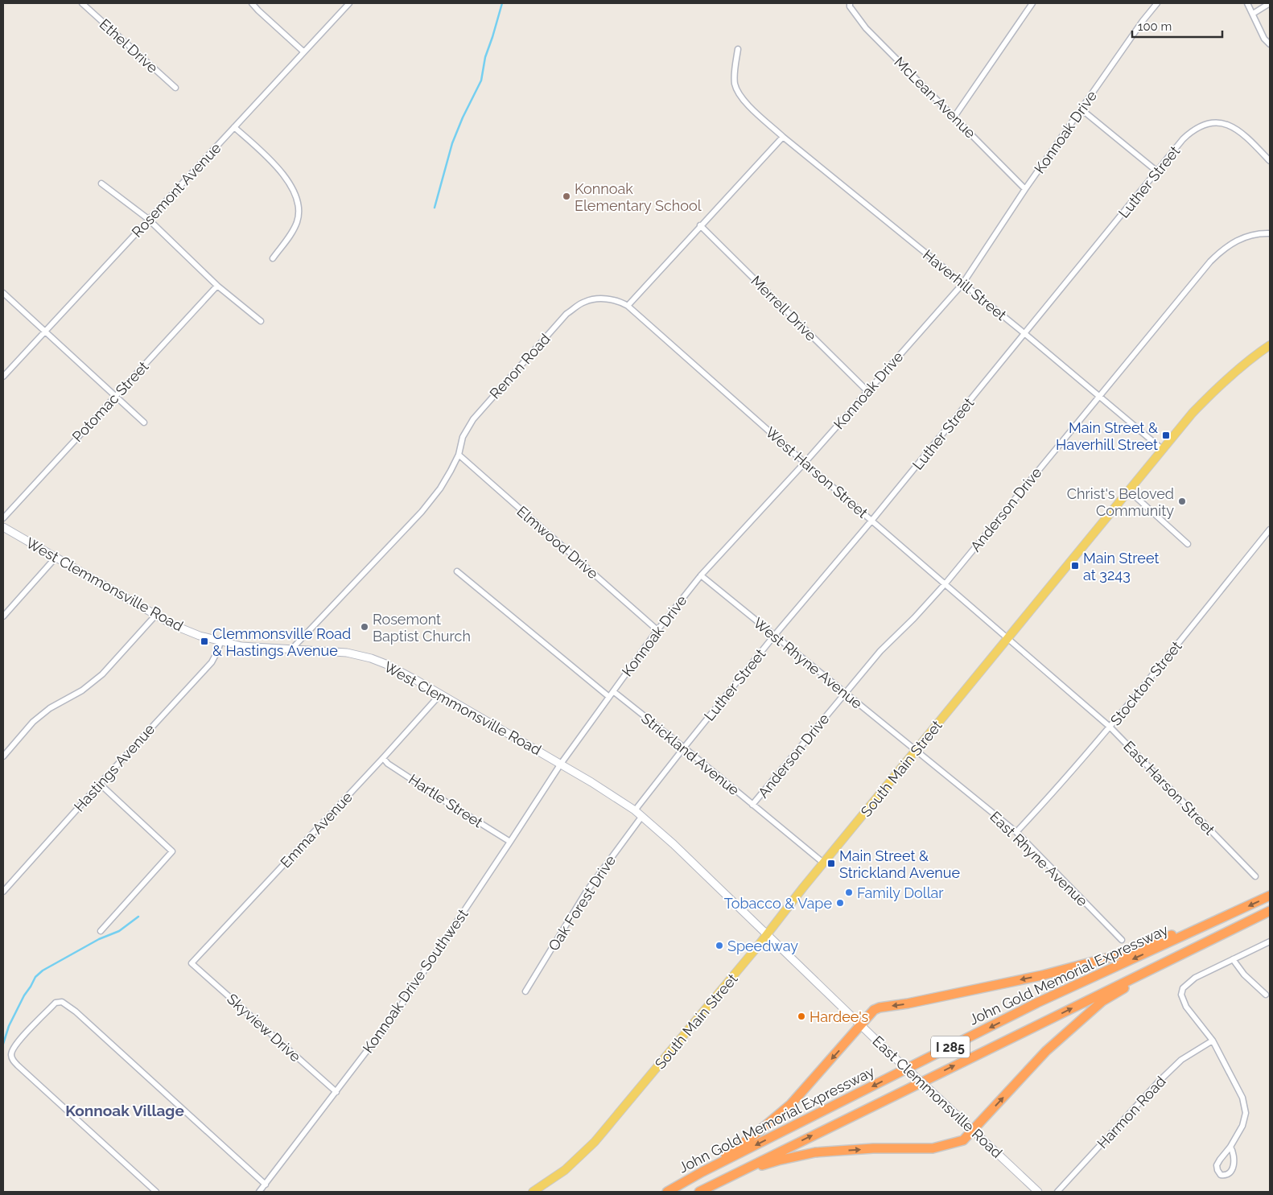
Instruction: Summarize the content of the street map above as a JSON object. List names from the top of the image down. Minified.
{"streets":{"highway":["John Gold Memorial Expressway","I 285"],"main road":["West Clemmonsville Road","South Main Street","East Clemmonsville Road"],"street":["Ethel Drive","McLean Avenue","Konnoak Drive","Luther Street","Rosemont Avenue","Haverhill Street","Merrell Drive","Renon Road","Potomac Street","West Harson Street","Anderson Drive","Elmwood Drive","West Rhyne Avenue","Stockton Street","Strickland Avenue","Hastings Avenue","East Harson Street","Hartle Street","Emma Avenue","East Rhyne Avenue","Oak Forest Drive","Konnoak Drive Southwest","Skyview Drive","Harmon Road"]},"crossings":[["McLean Avenue","Konnoak Drive"],["Konnoak Drive","Haverhill Street"],["Konnoak Drive","Merrell Drive"],["Konnoak Drive","West Harson Street"],["Konnoak Drive","Elmwood Drive"],["Konnoak Drive","West Clemmonsville Road"],["Konnoak Drive","West Rhyne Avenue"],["Konnoak Drive","Strickland Avenue"],["Konnoak Drive","Konnoak Drive Southwest"],["Luther Street","Haverhill Street"],["Luther Street","West Harson Street"],["Luther Street","West Clemmonsville Road"],["Luther Street","West Rhyne Avenue"],["Luther Street","Strickland Avenue"],["Haverhill Street","Anderson Drive"],["Haverhill Street","South Main Street"],["Renon Road","West Harson Street"],["Renon Road","Elmwood Drive"],["Renon Road","West Clemmonsville Road"],["West Harson Street","Anderson Drive"],["West Harson Street","South Main Street"],["West Harson Street","East Harson Street"],["Anderson Drive","West Rhyne Avenue"],["Anderson Drive","Strickland Avenue"],["West Clemmonsville Road","Hastings Avenue"],["West Clemmonsville Road","South Main Street"],["West Clemmonsville Road","Emma Avenue"],["West Clemmonsville Road","Oak Forest Drive"],["West Clemmonsville Road","Konnoak Drive Southwest"],["West Clemmonsville Road","East Clemmonsville Road"],["West Rhyne Avenue","South Main Street"],["West Rhyne Avenue","East Rhyne Avenue"],["Stockton Street","East Harson Street"],["Stockton Street","East Rhyne Avenue"],["Strickland Avenue","South Main Street"],["South Main Street","East Harson Street"],["South Main Street","East Rhyne Avenue"],["South Main Street","East Clemmonsville Road"],["Hartle Street","Emma Avenue"],["Hartle Street","Konnoak Drive Southwest"],["Emma Avenue","Skyview Drive"],["Konnoak Drive Southwest","Skyview Drive"]],"districts":["Konnoak Village"],"places":{"other":["Konnoak Elementary School","Christ's Beloved Community","Rosemont Baptist Church","Family Dollar","Tobacco & Vape","Speedway","Hardee's"],"transit":["Main Street & Haverhill Street","Main Street at 3243","Clemmonsville Road & Hastings Avenue","Main Street & Strickland Avenue"]},"scale_bar":"100 m"}
